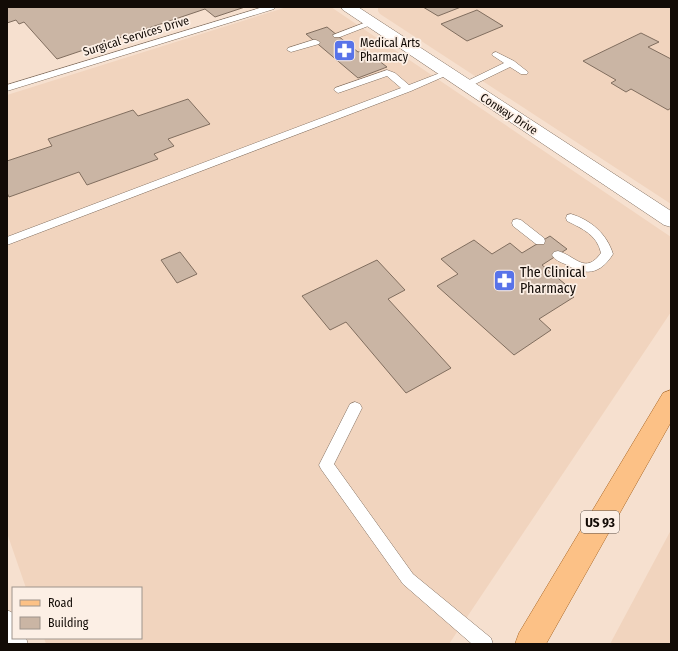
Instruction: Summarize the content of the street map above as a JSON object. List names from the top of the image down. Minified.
{"streets":{"main road":["US 93"],"street":["Conway Drive"],"lane":["Surgical Services Drive"]},"places":{"pharmacy":["Medical Arts Pharmacy","The Clinical Pharmacy"]},"legend":["Road","Building"]}
